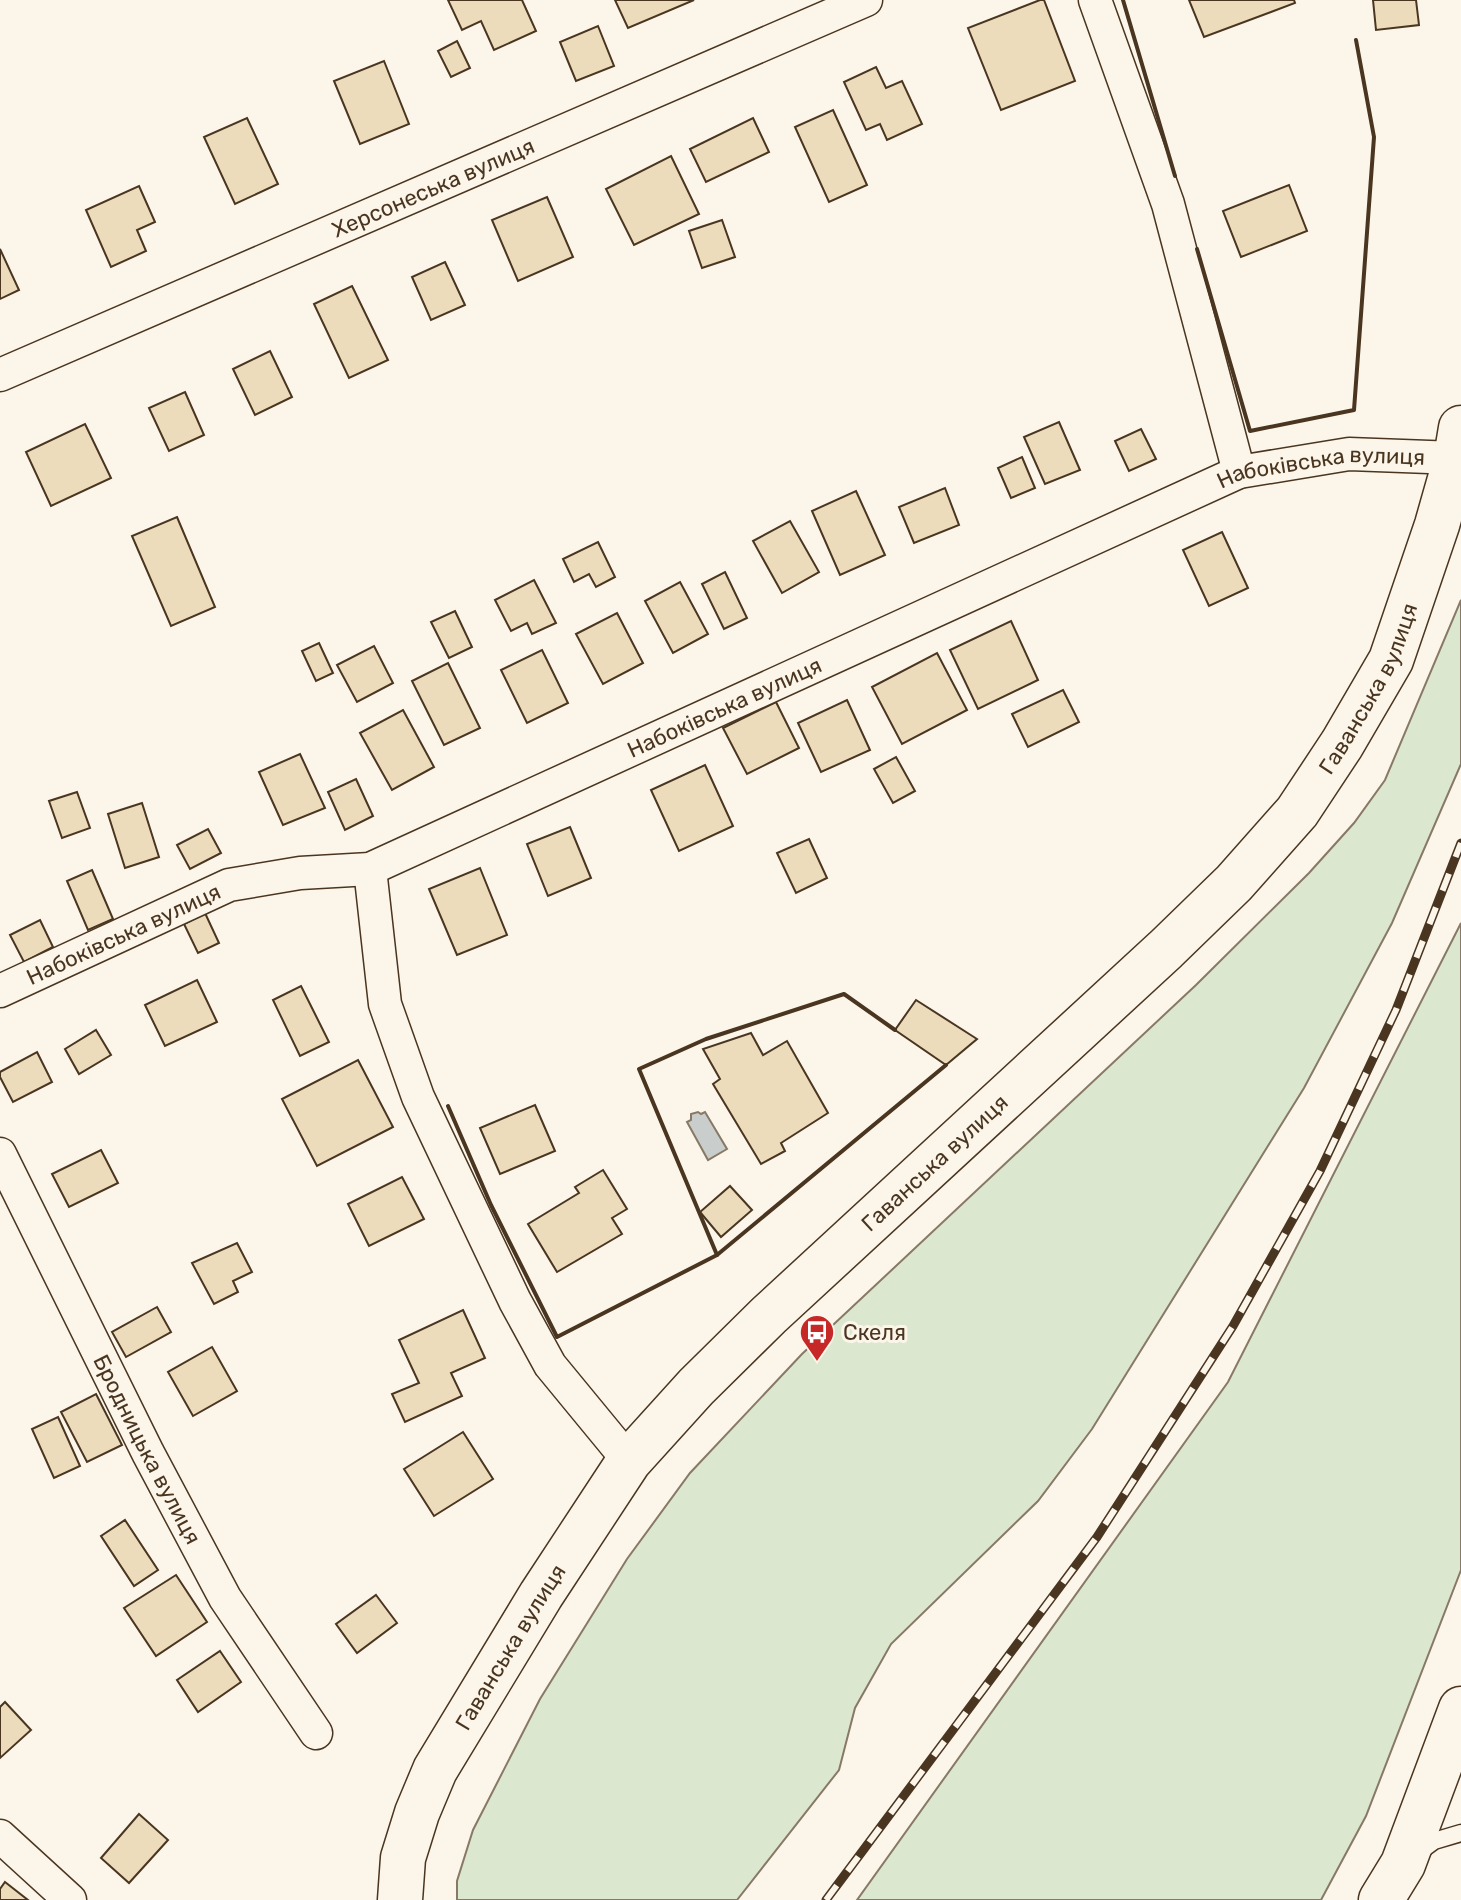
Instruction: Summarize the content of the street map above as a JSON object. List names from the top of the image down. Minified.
{"streets":{"street":["Херсонеська вулиця","Набоківська вулиця","Гаванська вулиця","Бродницька вулиця"]},"crossings":[["Набоківська вулиця","Гаванська вулиця"]],"places":{"bus stop":["Скеля"]}}
